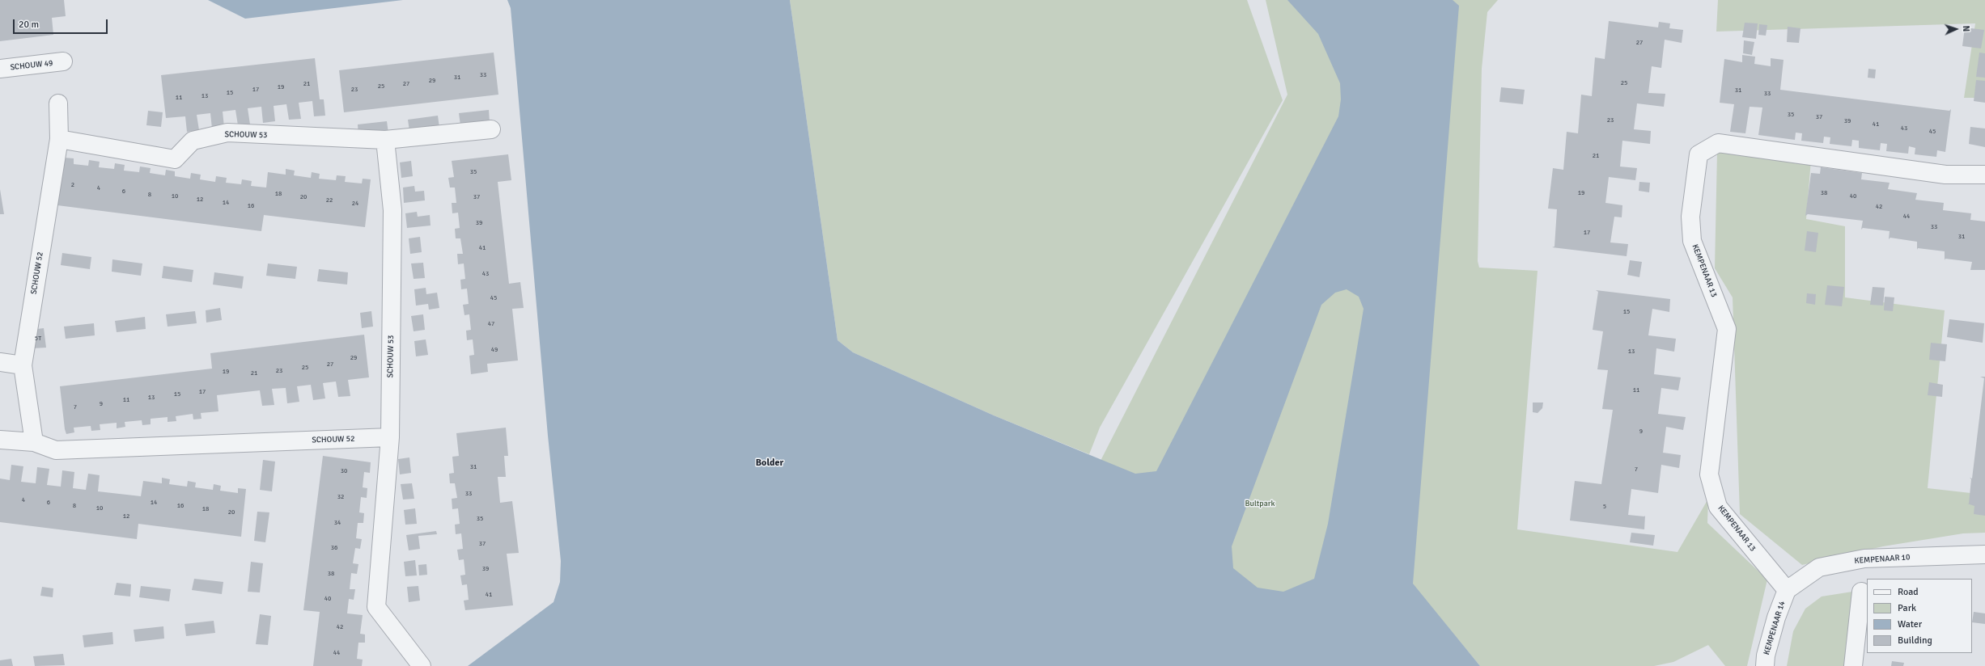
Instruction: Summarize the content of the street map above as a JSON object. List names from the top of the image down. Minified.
{"streets":{"street":["SCHOUW 49","SCHOUW 53","KEMPENAAR 13","SCHOUW 52","KEMPENAAR 10","KEMPENAAR 14"]},"crossings":[["SCHOUW 53","SCHOUW 52"],["KEMPENAAR 13","KEMPENAAR 10"],["KEMPENAAR 13","KEMPENAAR 14"],["KEMPENAAR 10","KEMPENAAR 14"]],"districts":["Bolder"],"parks":["Bultpark"],"house_numbers":["27","33","31","29","25","21","27","25","19","17","23","31","15","33","13","11","35","37","23","39","41","43","45","21","35","2","4","6","19","38","18","8","10","40","20","37","12","22","14","24","16","42","44","39","33","17","31","41","43","45","15","47","5T","49","13","29","27","25","23","19","21","11","17","15","13","11","9","7","9","31","7","30","33","32","4","6","14","8","16","5","10","18","20","12","35","34","37","36","39","38","41","40","42","44"],"legend":["Road","Park","Water","Building"],"scale_bar":"20 m","north":"right"}
